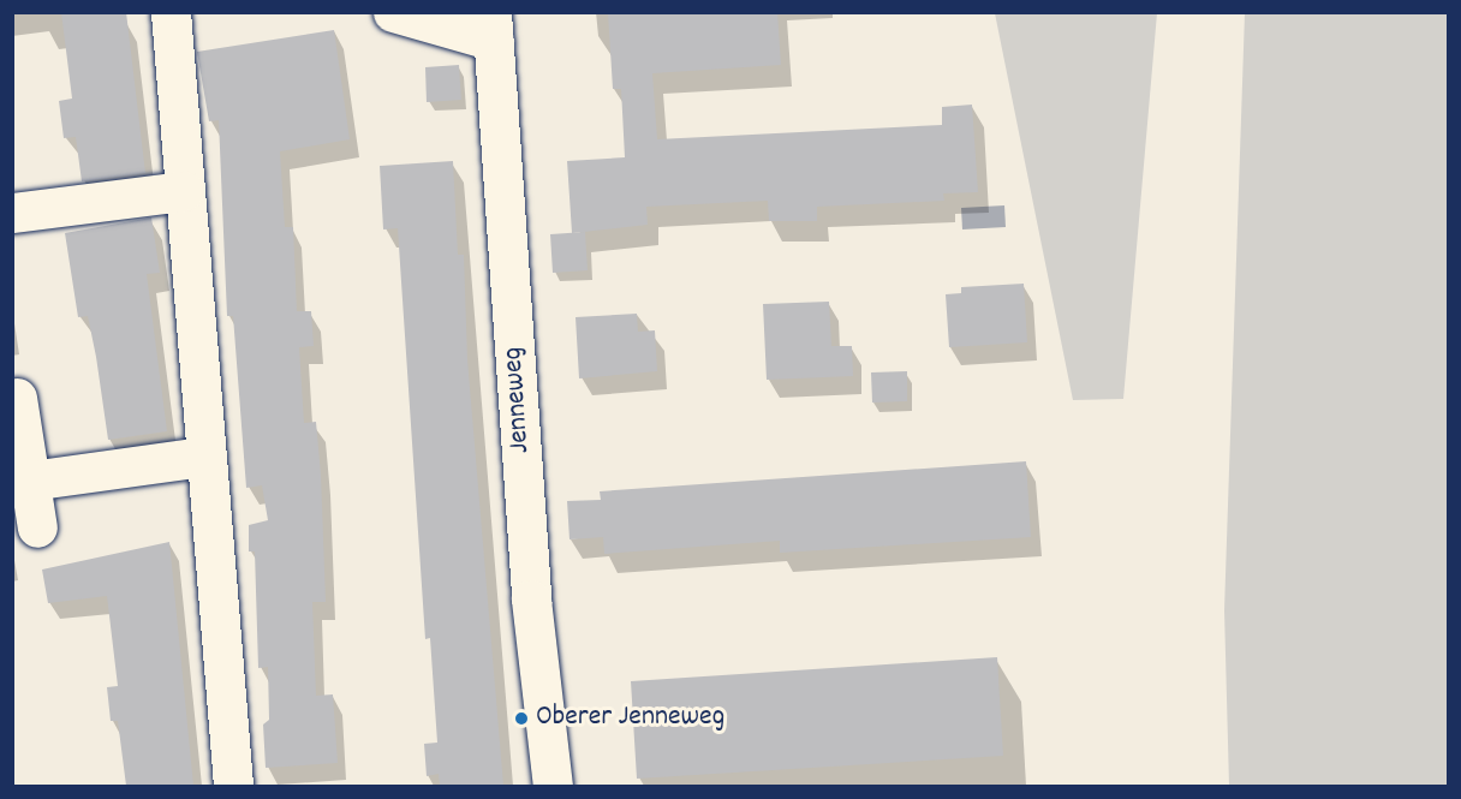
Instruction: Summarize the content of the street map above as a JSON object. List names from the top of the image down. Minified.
{"streets":{"street":["Jenneweg"]},"places":["Oberer Jenneweg"]}
